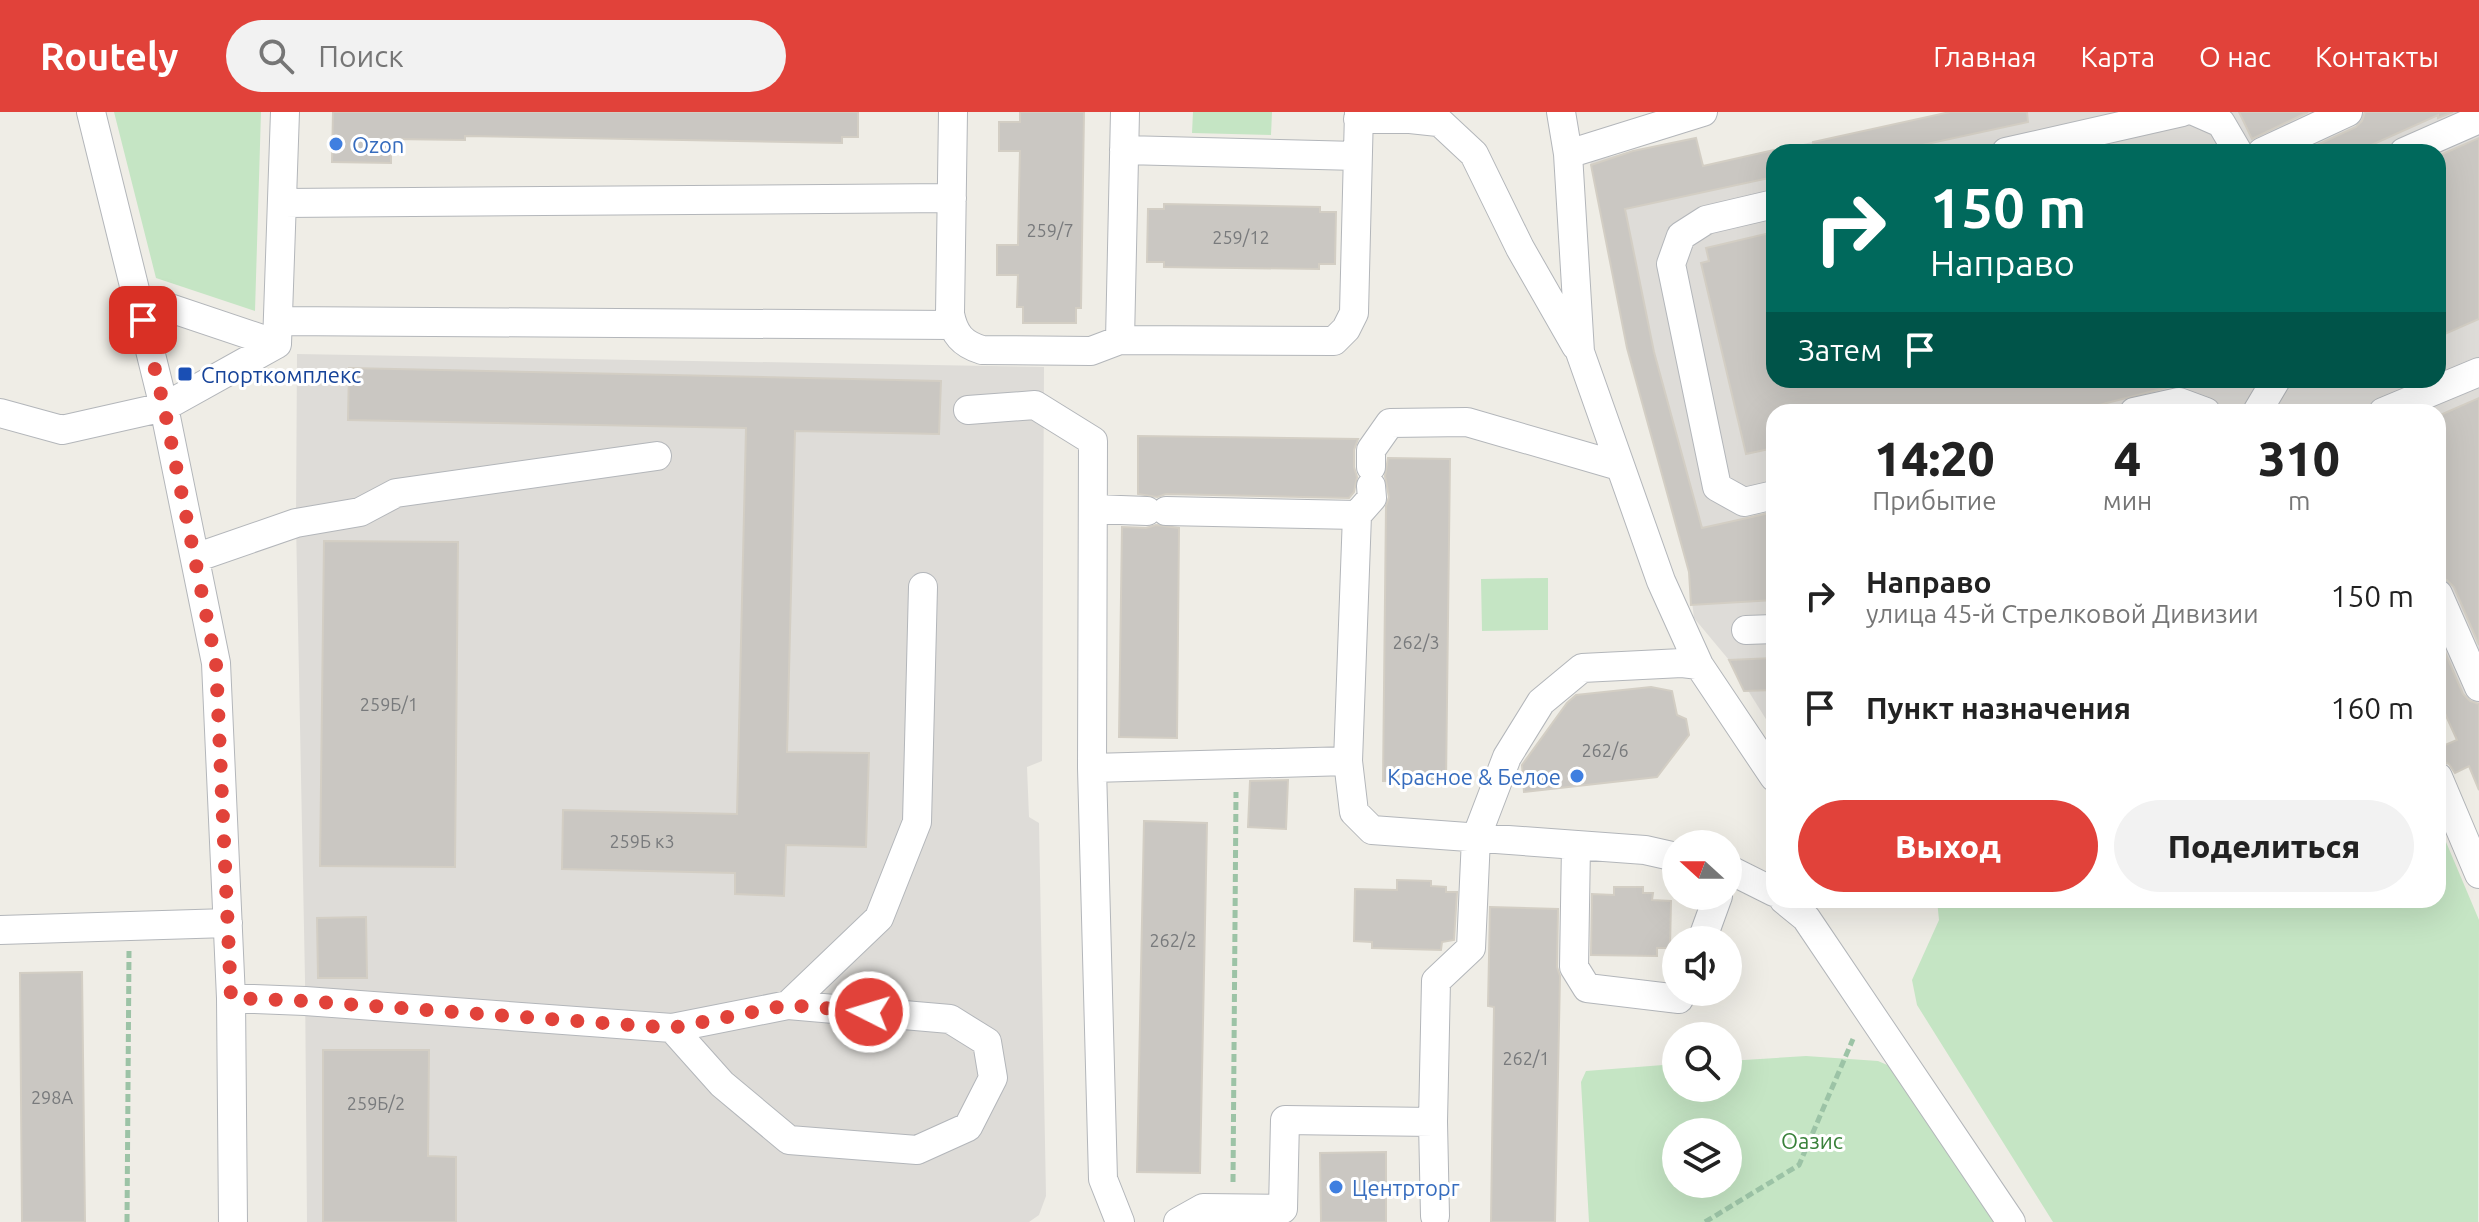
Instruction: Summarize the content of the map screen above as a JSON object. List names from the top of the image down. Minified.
{"parks":["Оазис"],"places":{"other":["Ozon","Красное & Белое","Центрторг"],"transit":["Спорткомплекс"]},"house_numbers":["259/7","259/12","262/3","259Б/1","262/6","259Б к3","262/2","262/1","298А","259Б/2"],"north":"left","page":{"header":"Routely","search":"Поиск","nav":["Главная","Карта","О нас","Контакты"],"turn":["150 m","Направо"],"then":"Затем","eta":["14:20","Прибытие","4","мин","310","m"],"list":[{"name":"Направо","note":"улица 45-й Стрелковой Дивизии","value":"150 m"},{"name":"Пункт назначения","value":"160 m"}],"buttons":["Выход","Поделиться"]}}
